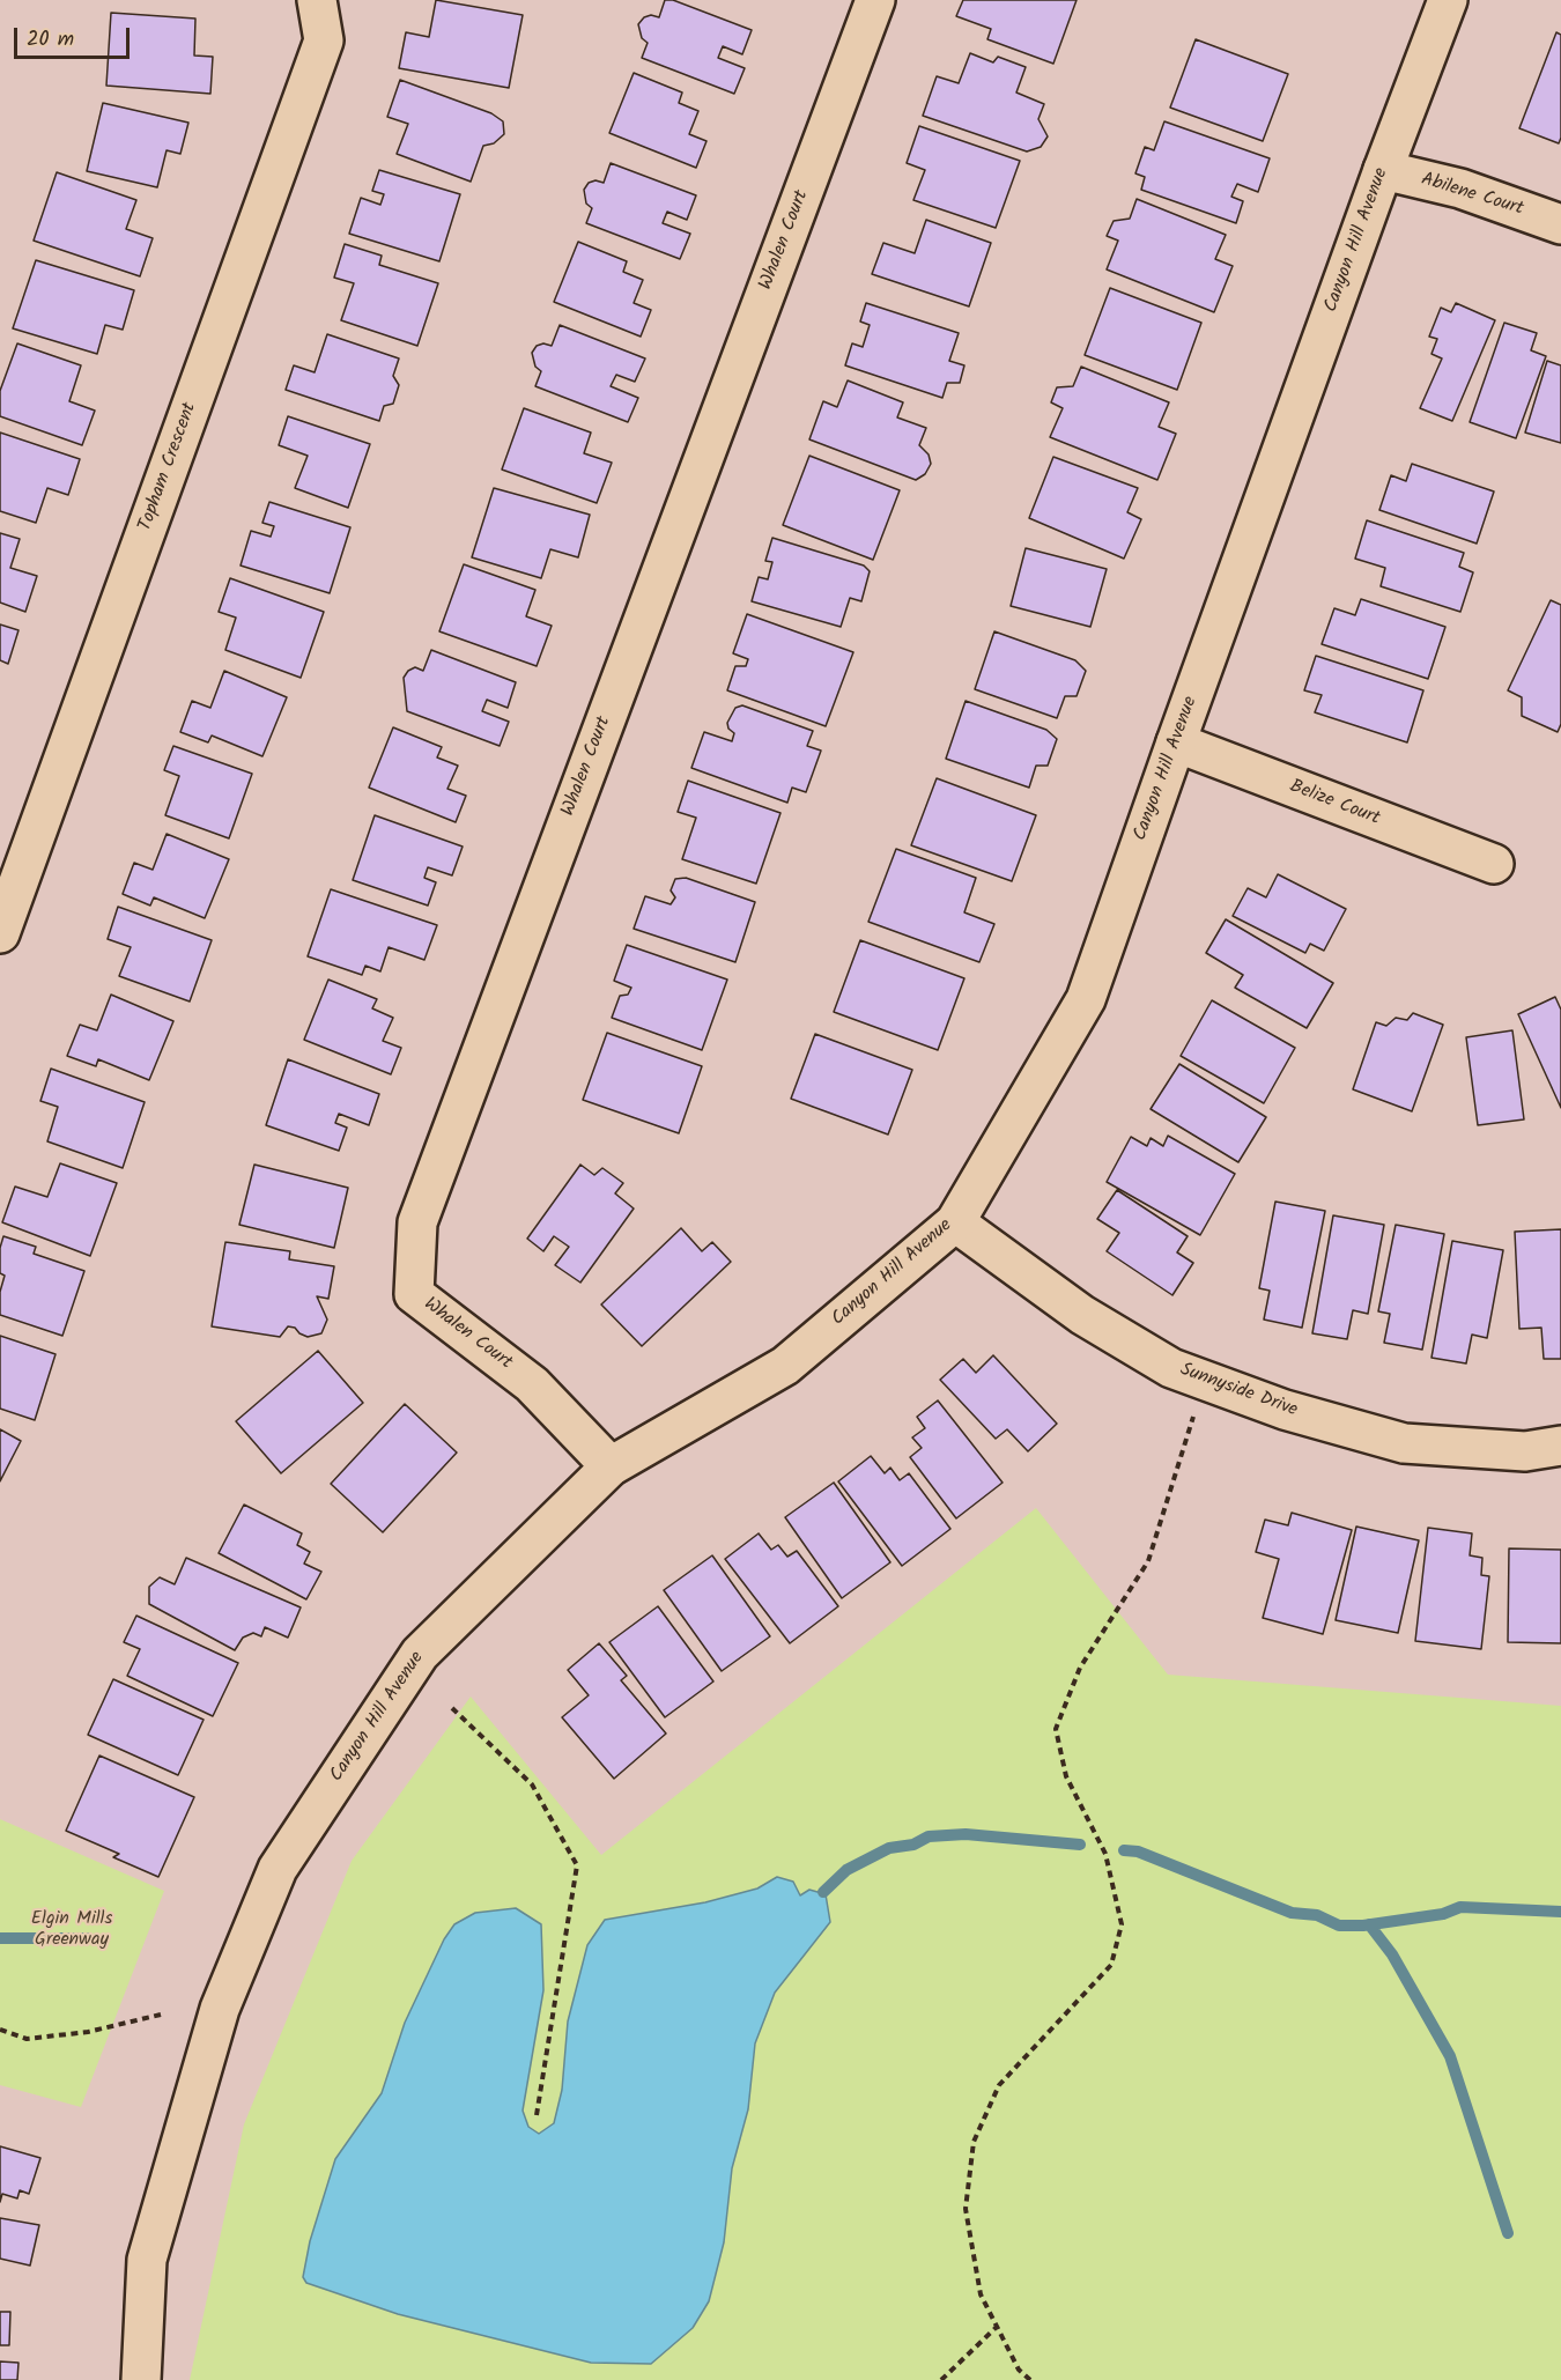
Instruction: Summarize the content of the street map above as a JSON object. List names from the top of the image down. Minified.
{"streets":{"street":["Abilene Court","Whalen Court","Canyon Hill Avenue","Topham Crescent","Belize Court","Sunnyside Drive"]},"crossings":[["Abilene Court","Canyon Hill Avenue"],["Whalen Court","Canyon Hill Avenue"],["Canyon Hill Avenue","Belize Court"],["Canyon Hill Avenue","Sunnyside Drive"]],"parks":["Elgin Mills Greenway"],"scale_bar":"20 m"}
